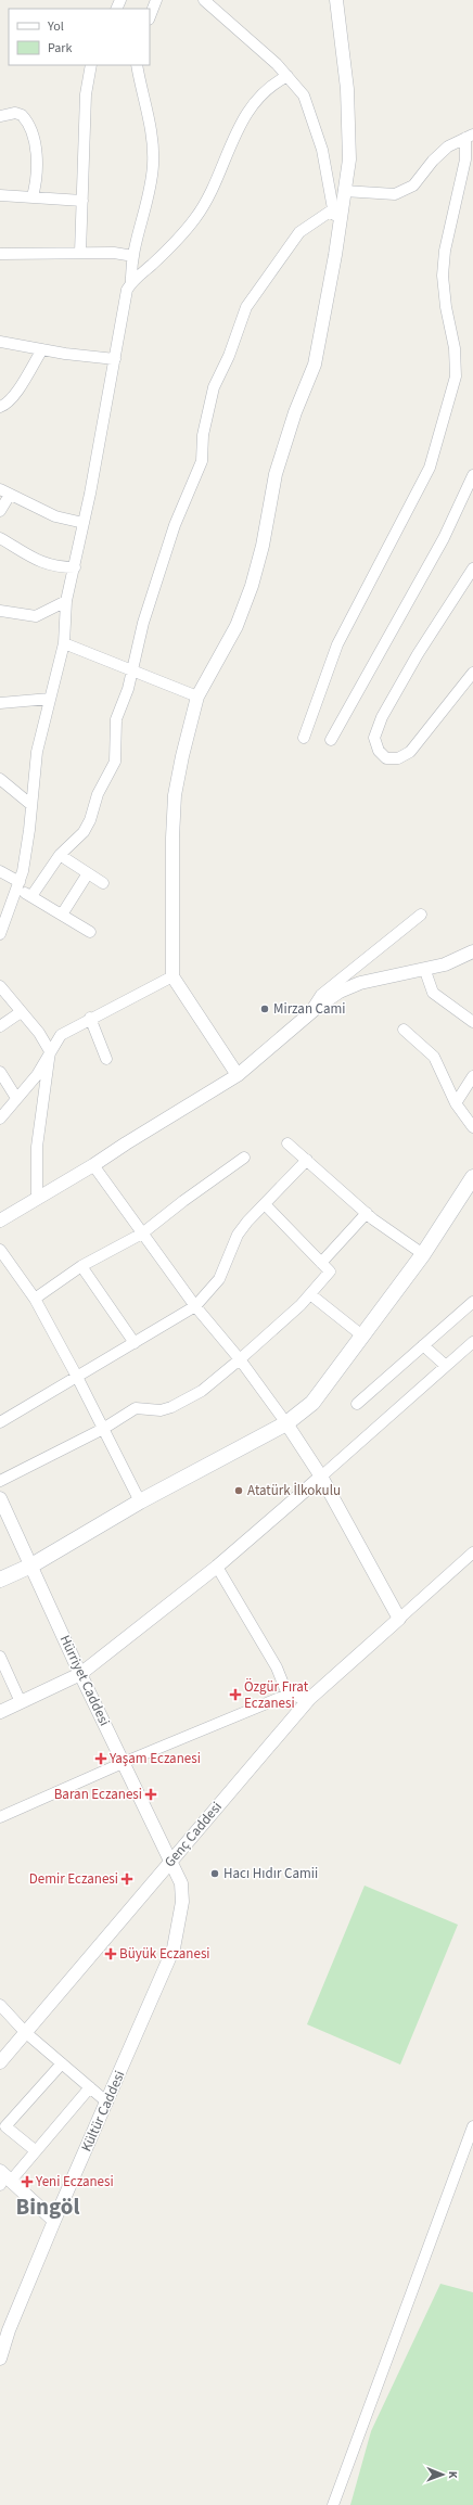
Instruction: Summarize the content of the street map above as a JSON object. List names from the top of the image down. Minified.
{"streets":{"street":["Hürriyet Caddesi","Genç Caddesi","Kültür Caddesi"]},"crossings":[["Hürriyet Caddesi","Genç Caddesi"],["Hürriyet Caddesi","Kültür Caddesi"],["Genç Caddesi","Kültür Caddesi"]],"districts":["Bingöl"],"places":{"other":["Mirzan Cami","Atatürk İlkokulu","Hacı Hıdır Camii"],"health":["Özgür Fırat Eczanesi","Yaşam Eczanesi","Baran Eczanesi","Demir Eczanesi","Büyük Eczanesi","Yeni Eczanesi"]},"legend":["Yol","Park"],"north":"right"}
